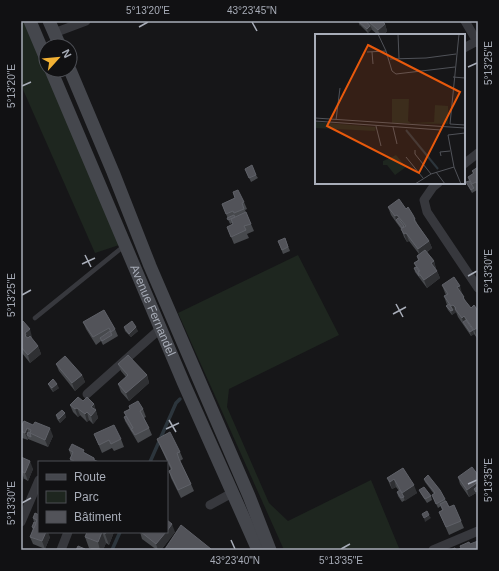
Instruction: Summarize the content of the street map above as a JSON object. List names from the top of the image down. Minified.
{"streets":{"main road":["Avenue Fernandel"]},"legend":["Route","Parc","Bâtiment"],"north":"top right","coordinates":["5°13'20\"E","43°23'45\"N","5°13'25\"E","5°13'30\"E","5°13'35\"E","43°23'40\"N"]}
